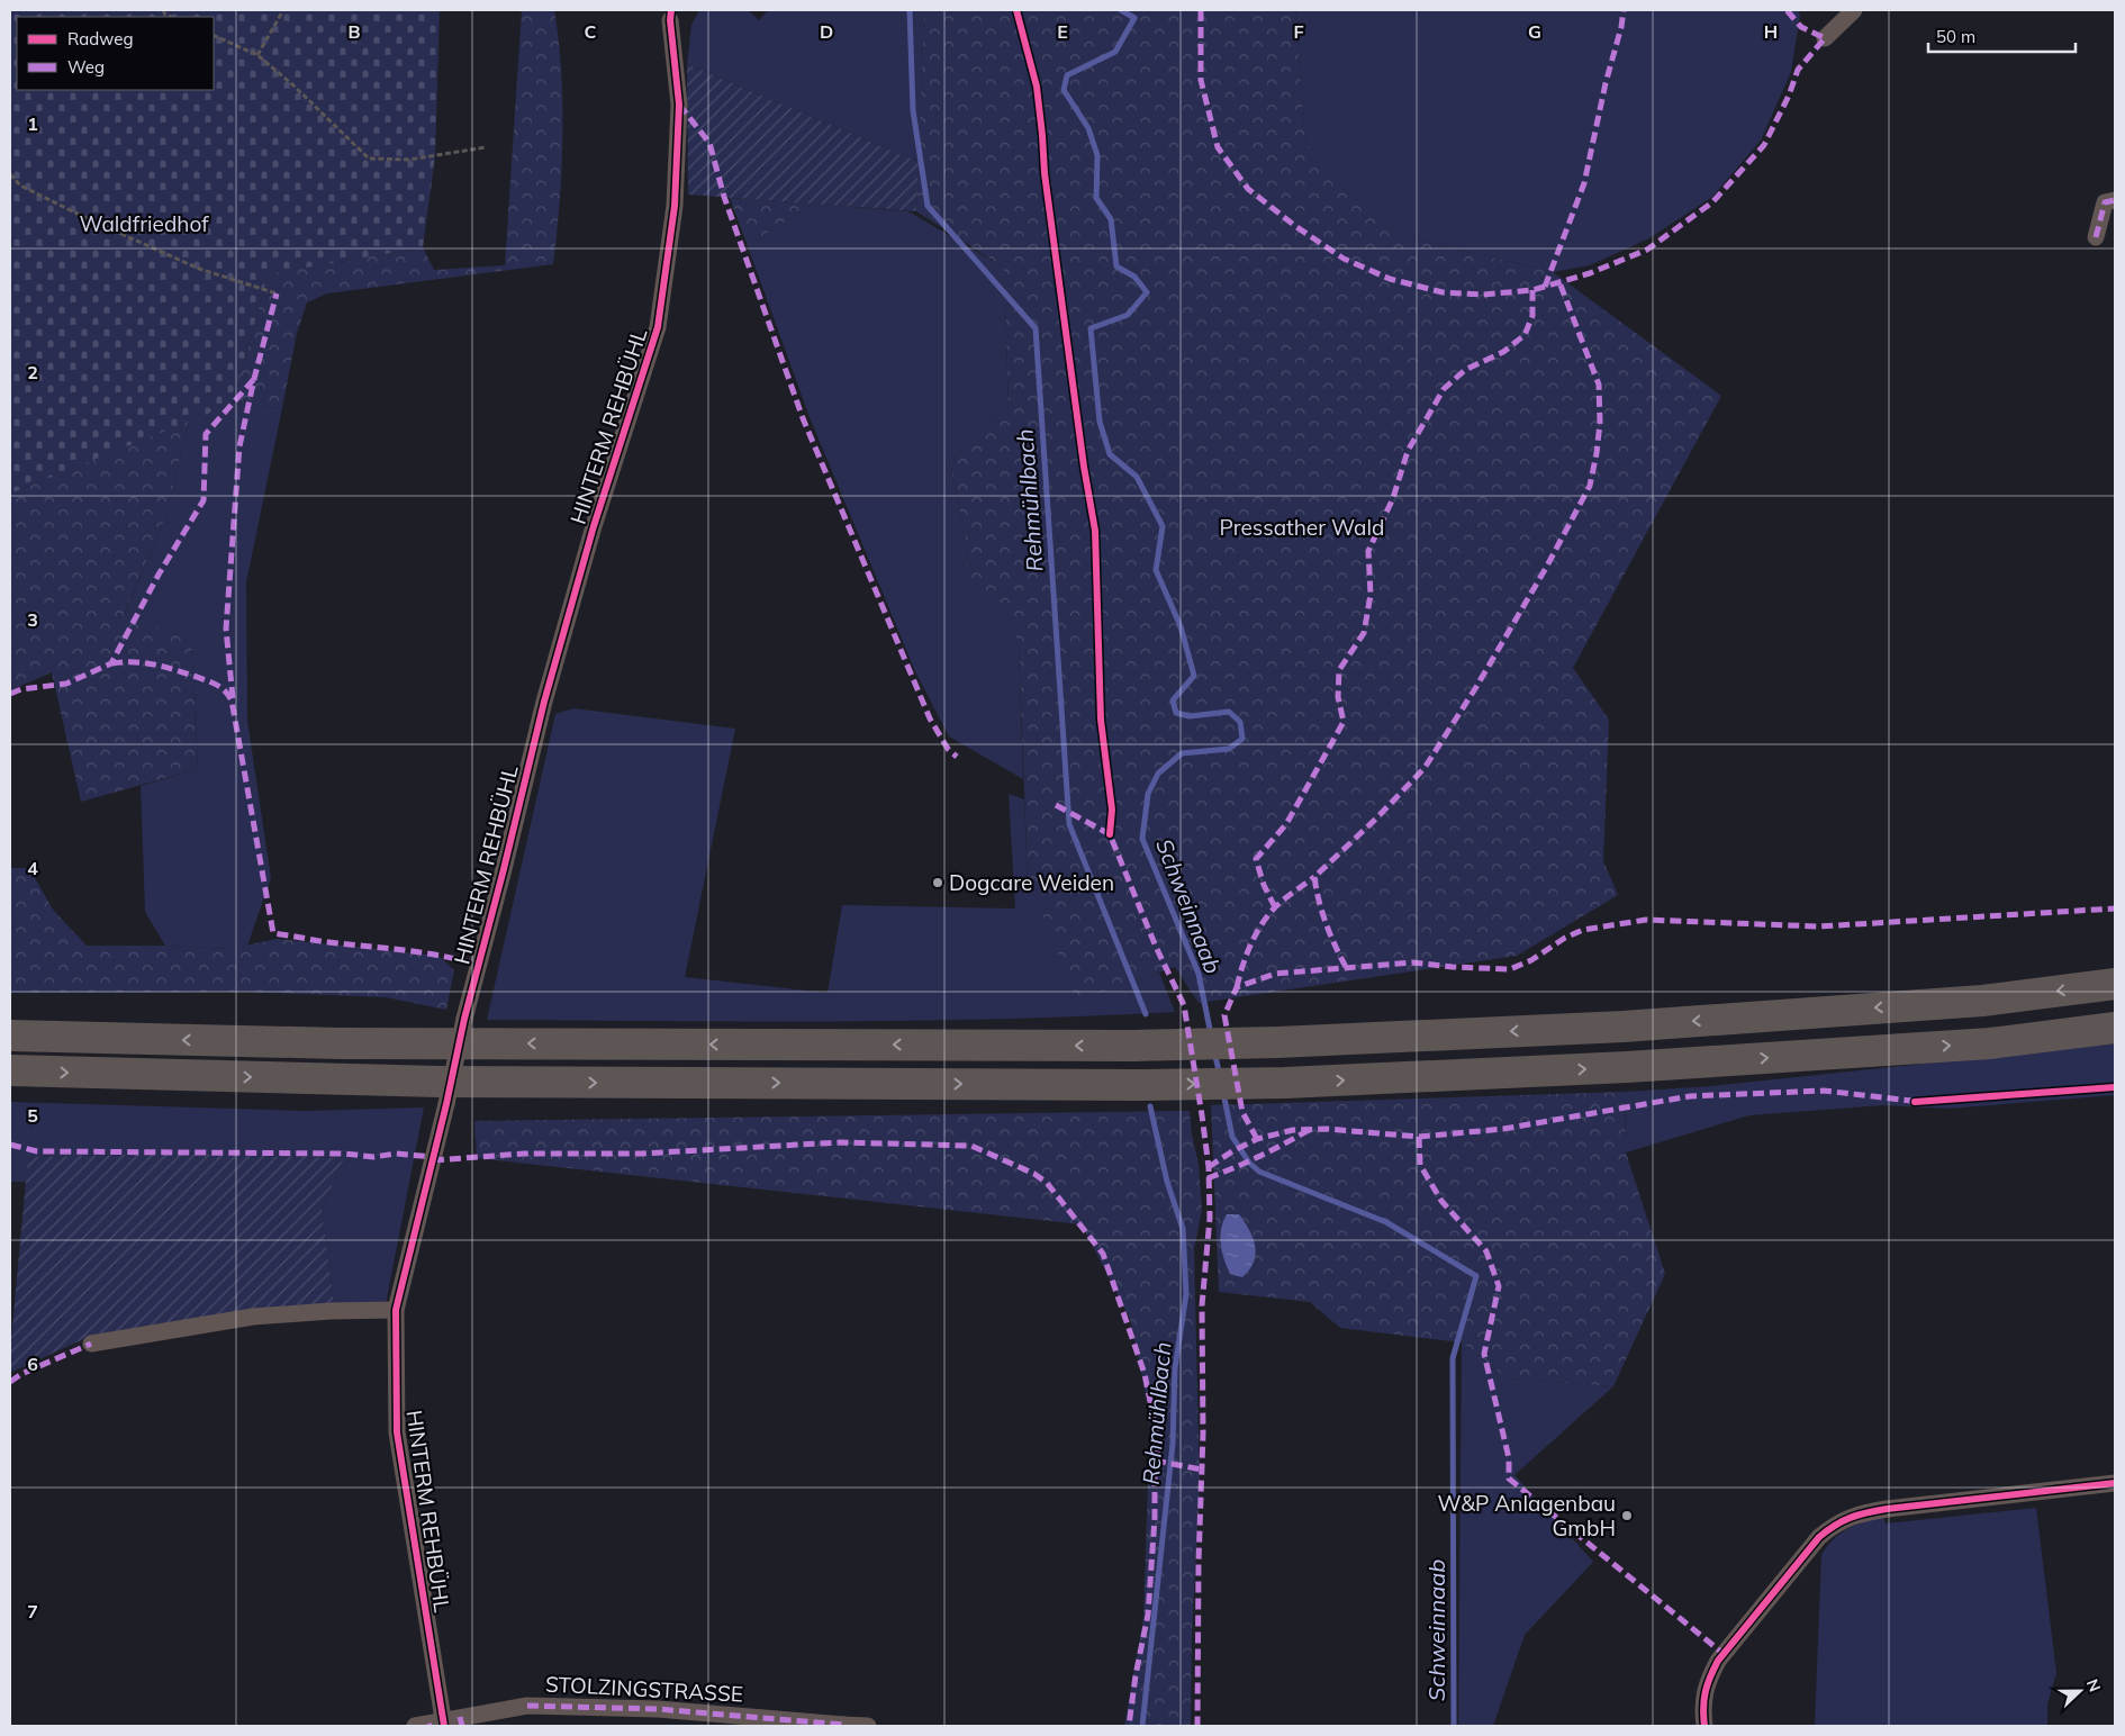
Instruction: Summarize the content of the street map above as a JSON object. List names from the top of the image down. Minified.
{"streets":{"street":["HINTERM REHBÜHL","STOLZINGSTRASSE"]},"crossings":[["HINTERM REHBÜHL","STOLZINGSTRASSE"]],"water":["Rehmühlbach","Schweinnaab"],"parks":["Waldfriedhof","Pressather Wald"],"places":["Dogcare Weiden","W&P Anlagenbau GmbH"],"legend":["Radweg","Weg"],"scale_bar":"50 m","north":"right","grid":{"columns":["B","C","D","E","F","G","H"],"rows":["1","2","3","4","5","6","7"]}}
